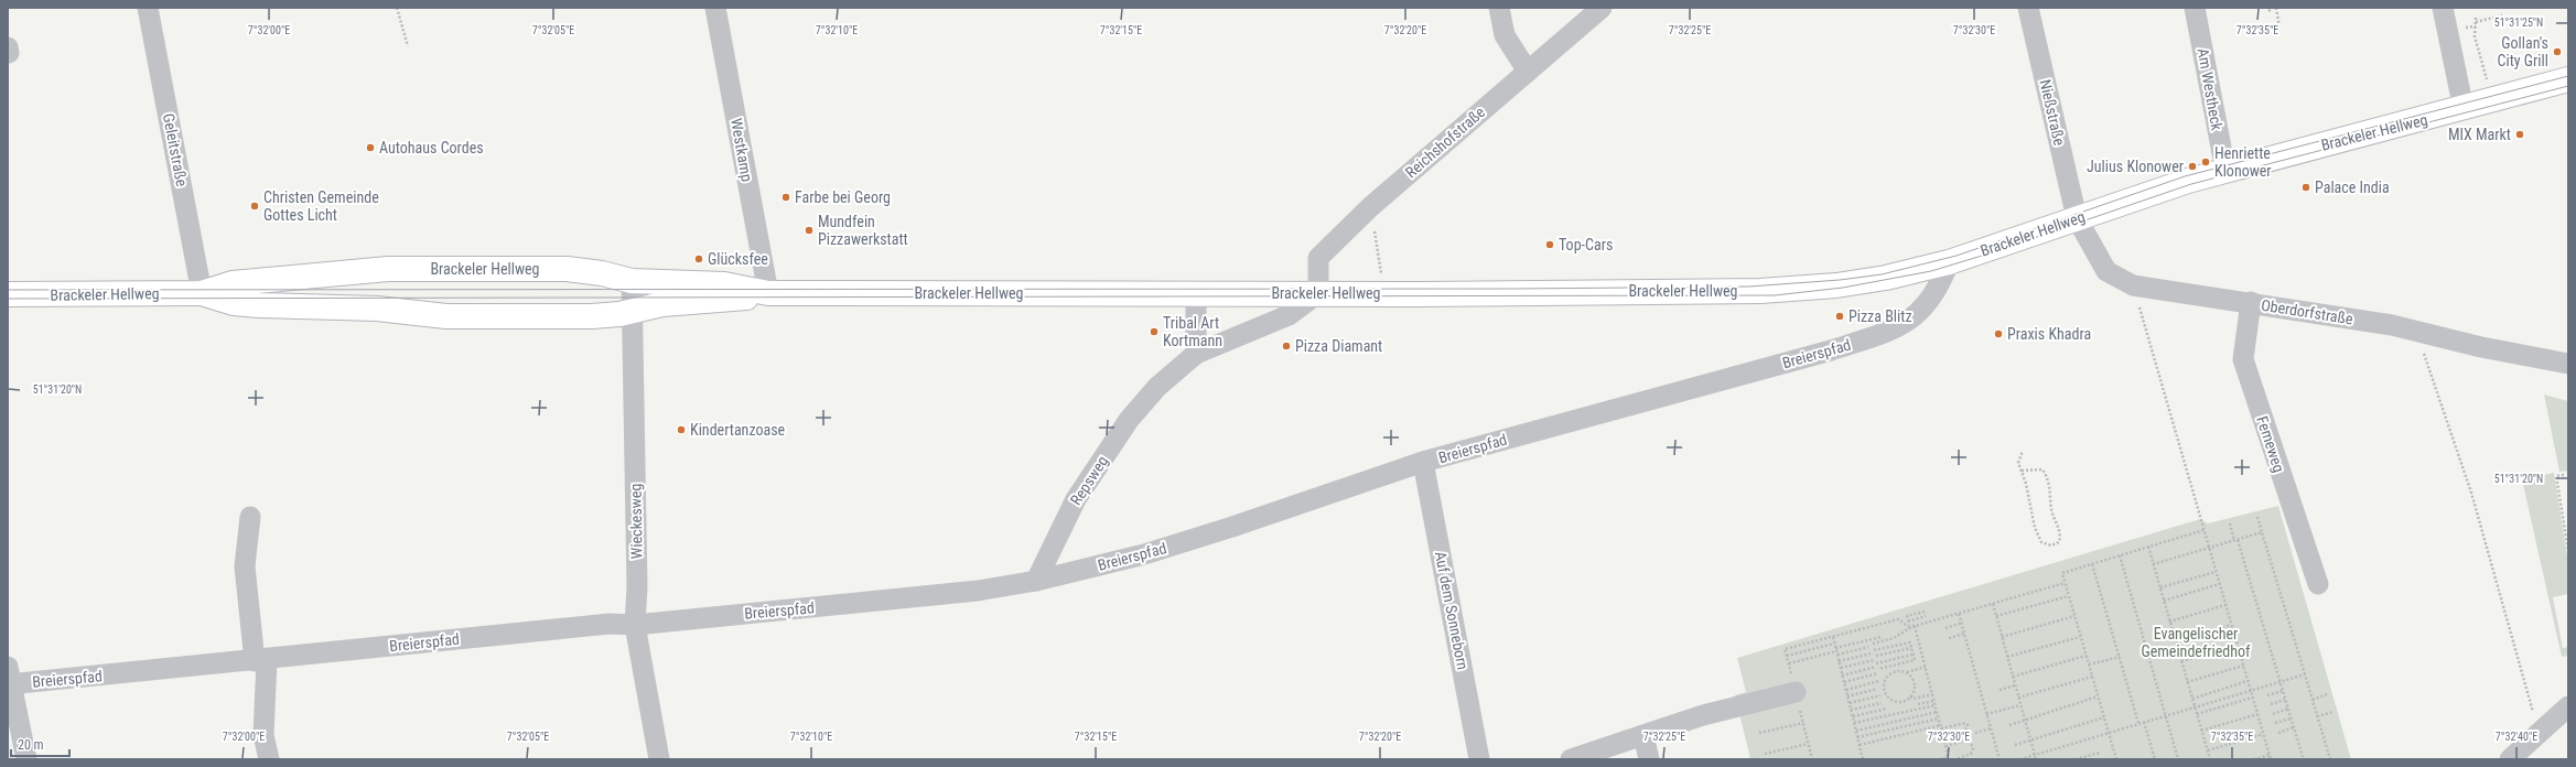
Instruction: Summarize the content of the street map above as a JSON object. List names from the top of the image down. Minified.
{"streets":{"main road":["Brackeler Hellweg"],"street":["Am Westheck","Nießstraße","Reichshofstraße","Geleitstraße","Westkamp","Oberdorfstraße","Breierspfad","Femeweg","Repsweg","Wieckesweg","Auf dem Sonneborn"]},"crossings":[["Am Westheck","Brackeler Hellweg"],["Nießstraße","Brackeler Hellweg"],["Nießstraße","Oberdorfstraße"],["Brackeler Hellweg","Reichshofstraße"],["Brackeler Hellweg","Geleitstraße"],["Brackeler Hellweg","Westkamp"],["Brackeler Hellweg","Oberdorfstraße"],["Brackeler Hellweg","Breierspfad"],["Brackeler Hellweg","Repsweg"],["Brackeler Hellweg","Wieckesweg"],["Reichshofstraße","Repsweg"],["Oberdorfstraße","Femeweg"],["Breierspfad","Repsweg"],["Breierspfad","Wieckesweg"],["Breierspfad","Auf dem Sonneborn"]],"parks":["Evangelischer Gemeindefriedhof"],"places":["Gollan's City Grill","MIX Markt","Autohaus Cordes","Henriette Klonower","Julius Klonower","Palace India","Farbe bei Georg","Christen Gemeinde Gottes Licht","Mundfein Pizzawerkstatt","Top-Cars","Glücksfee","Pizza Blitz","Tribal Art Kortmann","Praxis Khadra","Pizza Diamant","Kindertanzoase"],"scale_bar":"20 m","coordinates":["51°31'25\"N","7°32'00\"E","7°32'05\"E","7°32'10\"E","7°32'15\"E","7°32'20\"E","7°32'25\"E","7°32'30\"E","7°32'35\"E","51°31'20\"N","7°32'40\"E"]}
